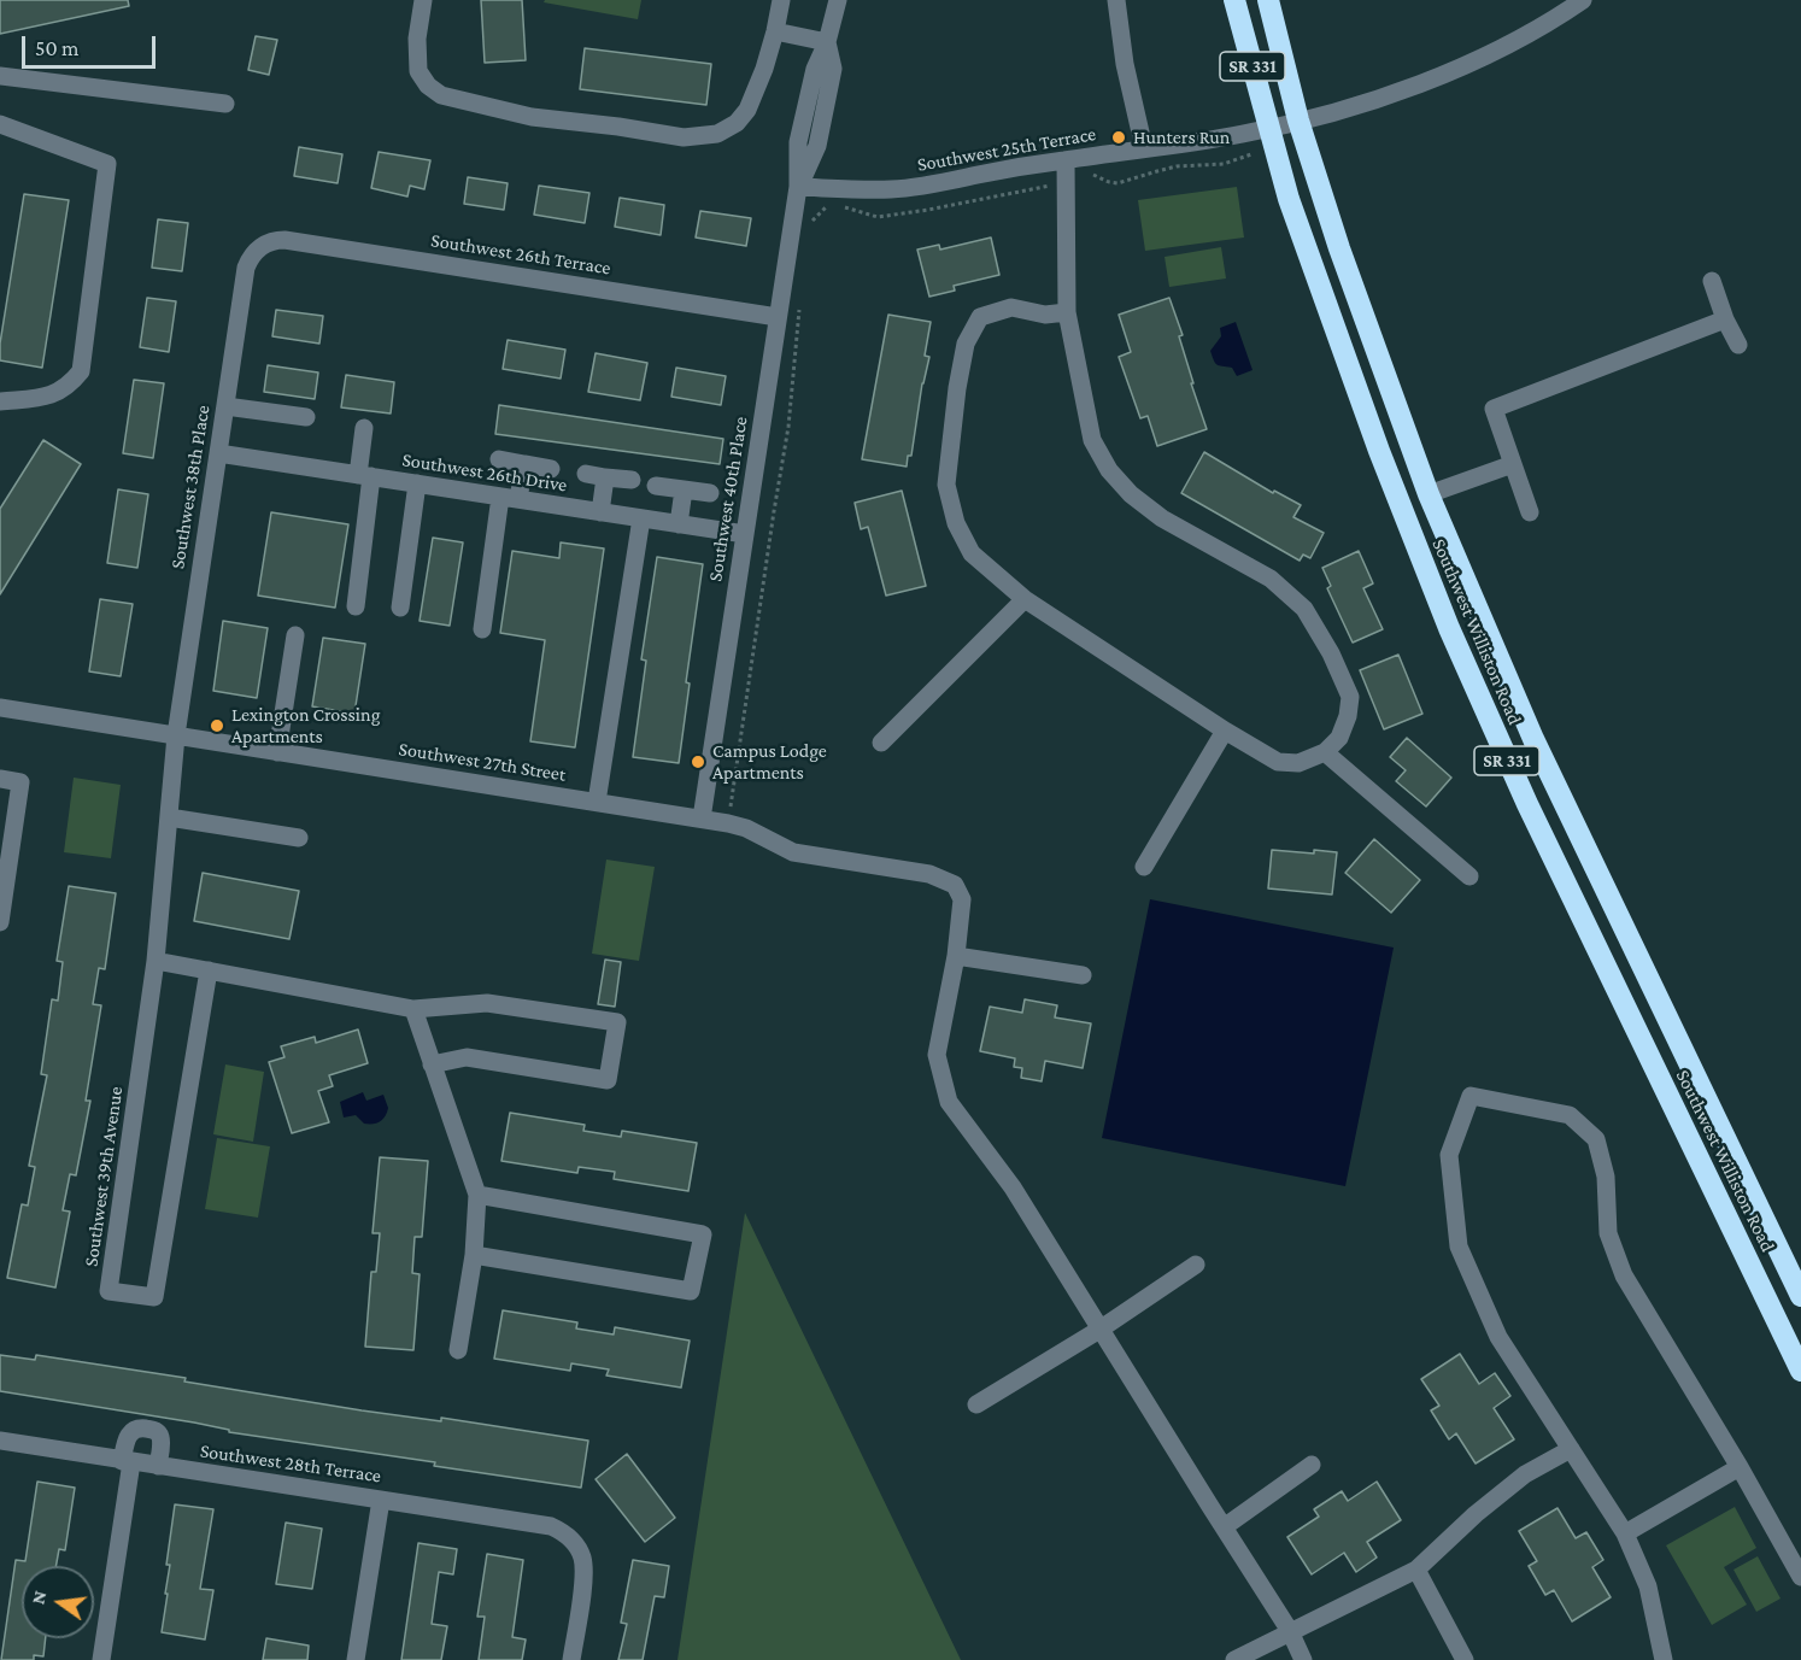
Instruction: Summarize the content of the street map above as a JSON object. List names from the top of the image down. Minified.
{"streets":{"highway":["SR 331","Southwest Williston Road"],"street":["Southwest 25th Terrace","Southwest 26th Terrace","Southwest 26th Drive","Southwest 38th Place","Southwest 40th Place","Southwest 27th Street","Southwest 39th Avenue","Southwest 28th Terrace"]},"crossings":[["Southwest 25th Terrace","Southwest 40th Place"],["Southwest 25th Terrace","Southwest Williston Road"],["Southwest 26th Terrace","Southwest 38th Place"],["Southwest 26th Terrace","Southwest 40th Place"],["Southwest 26th Drive","Southwest 38th Place"],["Southwest 26th Drive","Southwest 40th Place"],["Southwest 38th Place","Southwest 27th Street"],["Southwest 38th Place","Southwest 39th Avenue"],["Southwest 40th Place","Southwest 27th Street"],["Southwest 27th Street","Southwest 39th Avenue"]],"places":["Hunters Run","Lexington Crossing Apartments","Campus Lodge Apartments"],"scale_bar":"50 m","north":"left"}
